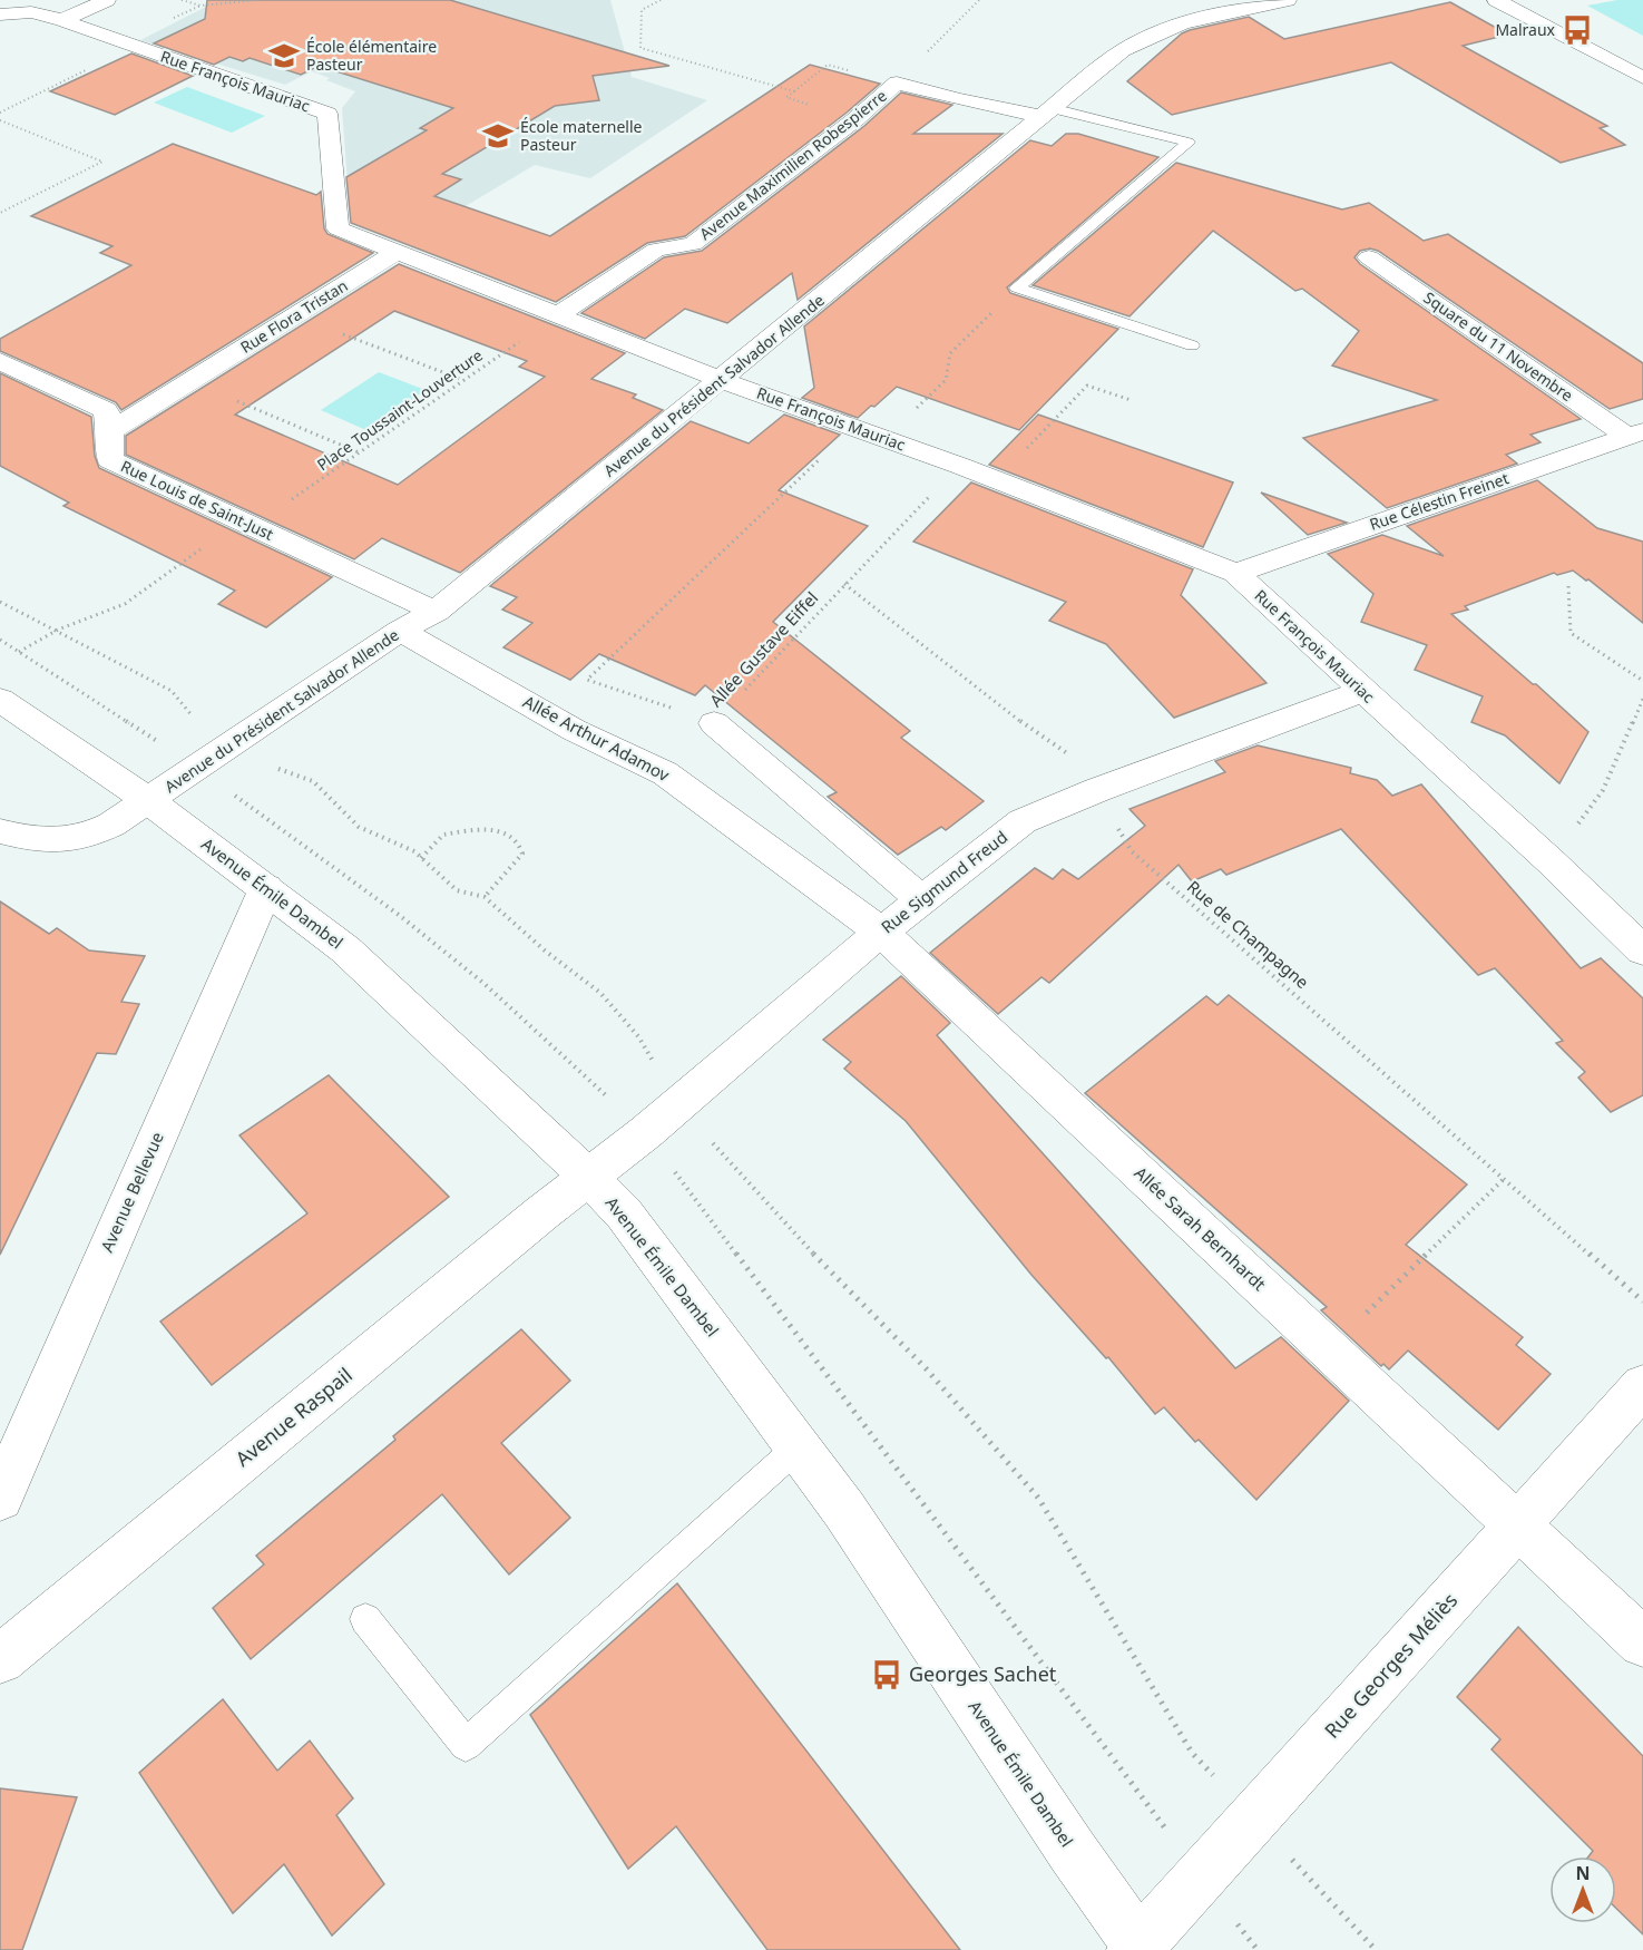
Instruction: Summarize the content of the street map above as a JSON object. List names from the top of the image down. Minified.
{"streets":{"street":["Rue François Mauriac","Avenue Maximilien Robespierre","Rue Flora Tristan","Square du 11 Novembre","Avenue du Président Salvador Allende","Rue Louis de Saint-Just","Rue Célestin Freinet","Allée Arthur Adamov","Rue Sigmund Freud","Avenue Émile Dambel","Avenue Bellevue","Allée Sarah Bernhardt","Avenue Raspail","Rue Georges Méliès"],"path":["Place Toussaint-Louverture","Allée Gustave Eiffel","Rue de Champagne"]},"crossings":[["Rue François Mauriac","Avenue Maximilien Robespierre"],["Rue François Mauriac","Rue Flora Tristan"],["Rue François Mauriac","Avenue du Président Salvador Allende"],["Rue François Mauriac","Place Toussaint-Louverture"],["Rue François Mauriac","Rue Célestin Freinet"],["Rue François Mauriac","Allée Gustave Eiffel"],["Rue François Mauriac","Rue Sigmund Freud"],["Avenue Maximilien Robespierre","Avenue du Président Salvador Allende"],["Avenue Maximilien Robespierre","Place Toussaint-Louverture"],["Rue Flora Tristan","Rue Louis de Saint-Just"],["Square du 11 Novembre","Rue Célestin Freinet"],["Avenue du Président Salvador Allende","Rue Louis de Saint-Just"],["Avenue du Président Salvador Allende","Allée Arthur Adamov"],["Avenue du Président Salvador Allende","Avenue Émile Dambel"],["Place Toussaint-Louverture","Rue Louis de Saint-Just"],["Allée Gustave Eiffel","Rue de Champagne"],["Allée Arthur Adamov","Rue Sigmund Freud"],["Allée Arthur Adamov","Allée Sarah Bernhardt"],["Rue Sigmund Freud","Avenue Émile Dambel"],["Rue Sigmund Freud","Rue de Champagne"],["Rue Sigmund Freud","Allée Sarah Bernhardt"],["Rue Sigmund Freud","Avenue Raspail"],["Avenue Émile Dambel","Avenue Bellevue"],["Avenue Émile Dambel","Avenue Raspail"],["Avenue Émile Dambel","Rue Georges Méliès"],["Allée Sarah Bernhardt","Rue Georges Méliès"]],"places":{"bus stop":["Malraux","Georges Sachet"],"school or university":["École élémentaire Pasteur","École maternelle Pasteur"]},"north":"top"}
